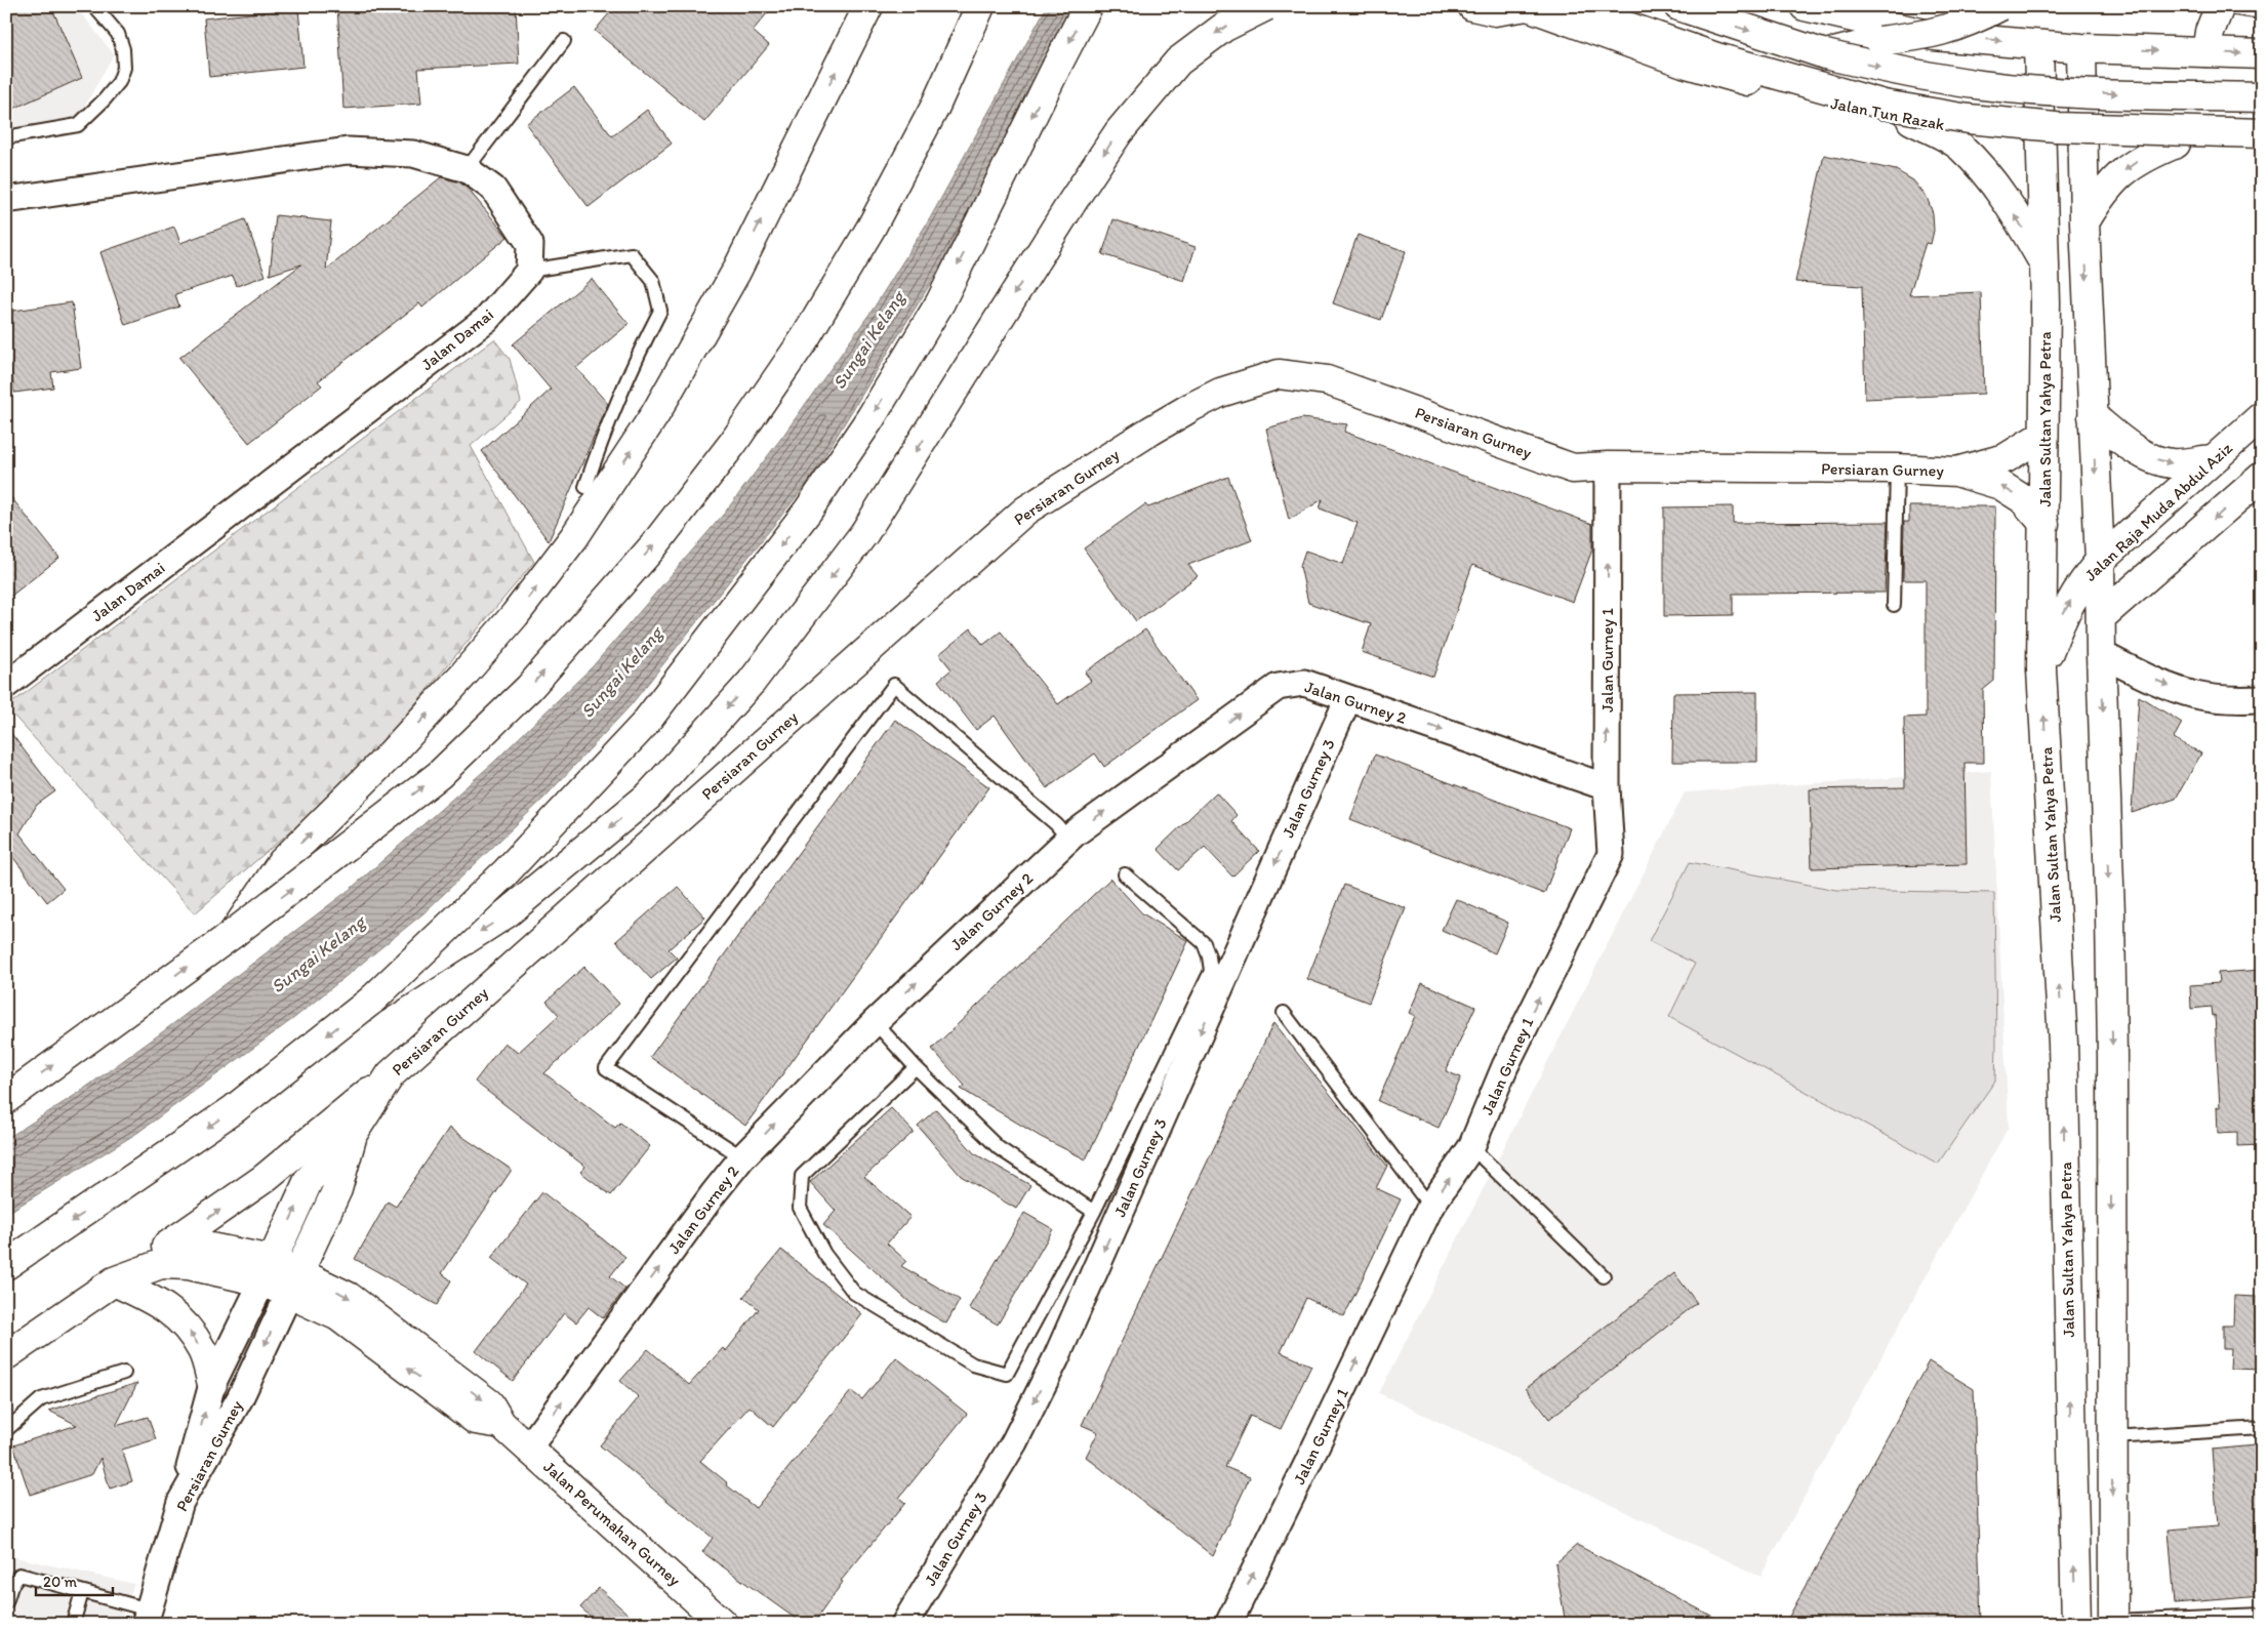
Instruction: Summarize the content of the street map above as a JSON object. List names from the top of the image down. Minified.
{"streets":{"main road":["Jalan Tun Razak","Jalan Sultan Yahya Petra","Persiaran Gurney","Jalan Raja Muda Abdul Aziz","Jalan Perumahan Gurney"],"street":["Jalan Damai","Jalan Gurney 1","Jalan Gurney 2","Jalan Gurney 3"]},"crossings":[["Jalan Tun Razak","Jalan Sultan Yahya Petra"],["Jalan Sultan Yahya Petra","Persiaran Gurney"],["Jalan Sultan Yahya Petra","Jalan Raja Muda Abdul Aziz"],["Persiaran Gurney","Jalan Gurney 1"],["Persiaran Gurney","Jalan Perumahan Gurney"],["Jalan Gurney 1","Jalan Gurney 2"],["Jalan Gurney 2","Jalan Gurney 3"],["Jalan Gurney 2","Jalan Perumahan Gurney"]],"one_way":["Jalan Gurney 1","Jalan Gurney 2","Jalan Gurney 3"],"water":["Sungai Kelang"],"scale_bar":"20 m"}
